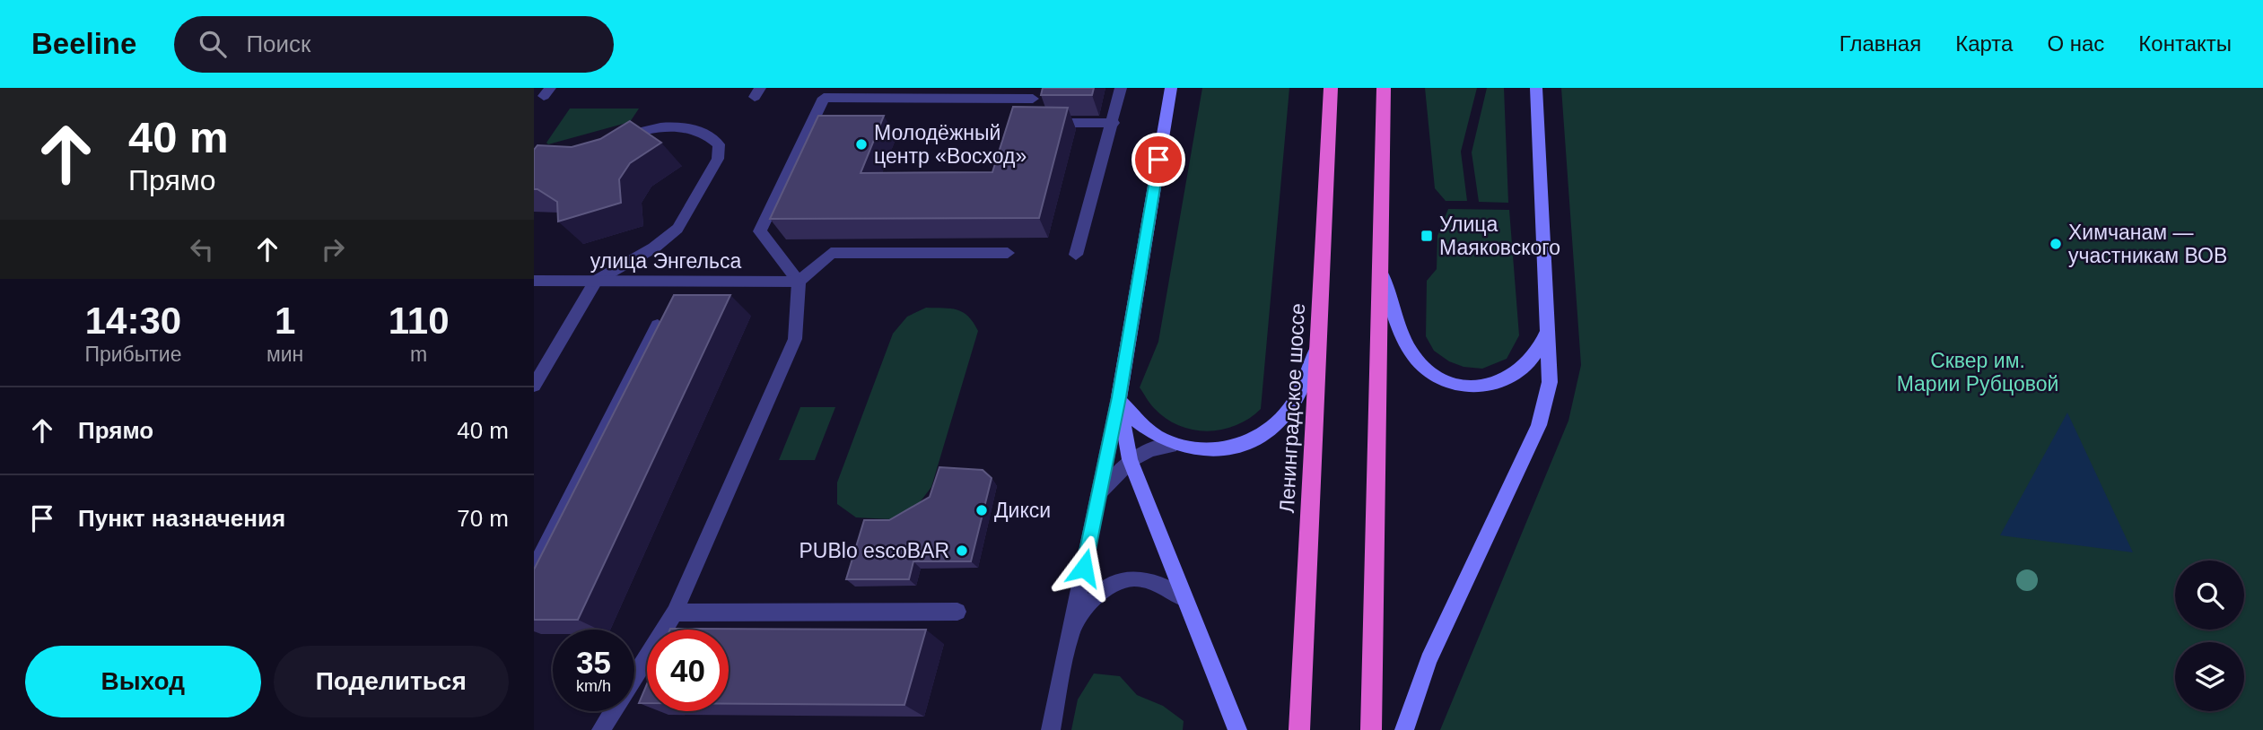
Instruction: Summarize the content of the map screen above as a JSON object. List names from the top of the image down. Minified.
{"streets":{"highway":["Ленинградское шоссе"],"street":["улица Энгельса"]},"parks":["Сквер им. Марии Рубцовой"],"places":{"other":["Молодёжный центр «Восход»","Химчанам — участникам ВОВ","Дикси","PUBlo escoBAR"],"transit":["Улица Маяковского"]},"page":{"header":"Beeline","search":"Поиск","nav":["Главная","Карта","О нас","Контакты"],"turn":["40 m","Прямо"],"eta":["14:30","Прибытие","1","мин","110","m"],"list":[{"name":"Прямо","value":"40 m"},{"name":"Пункт назначения","value":"70 m"}],"speed":"35 km/h","limit":"40","buttons":["Выход","Поделиться"]}}
